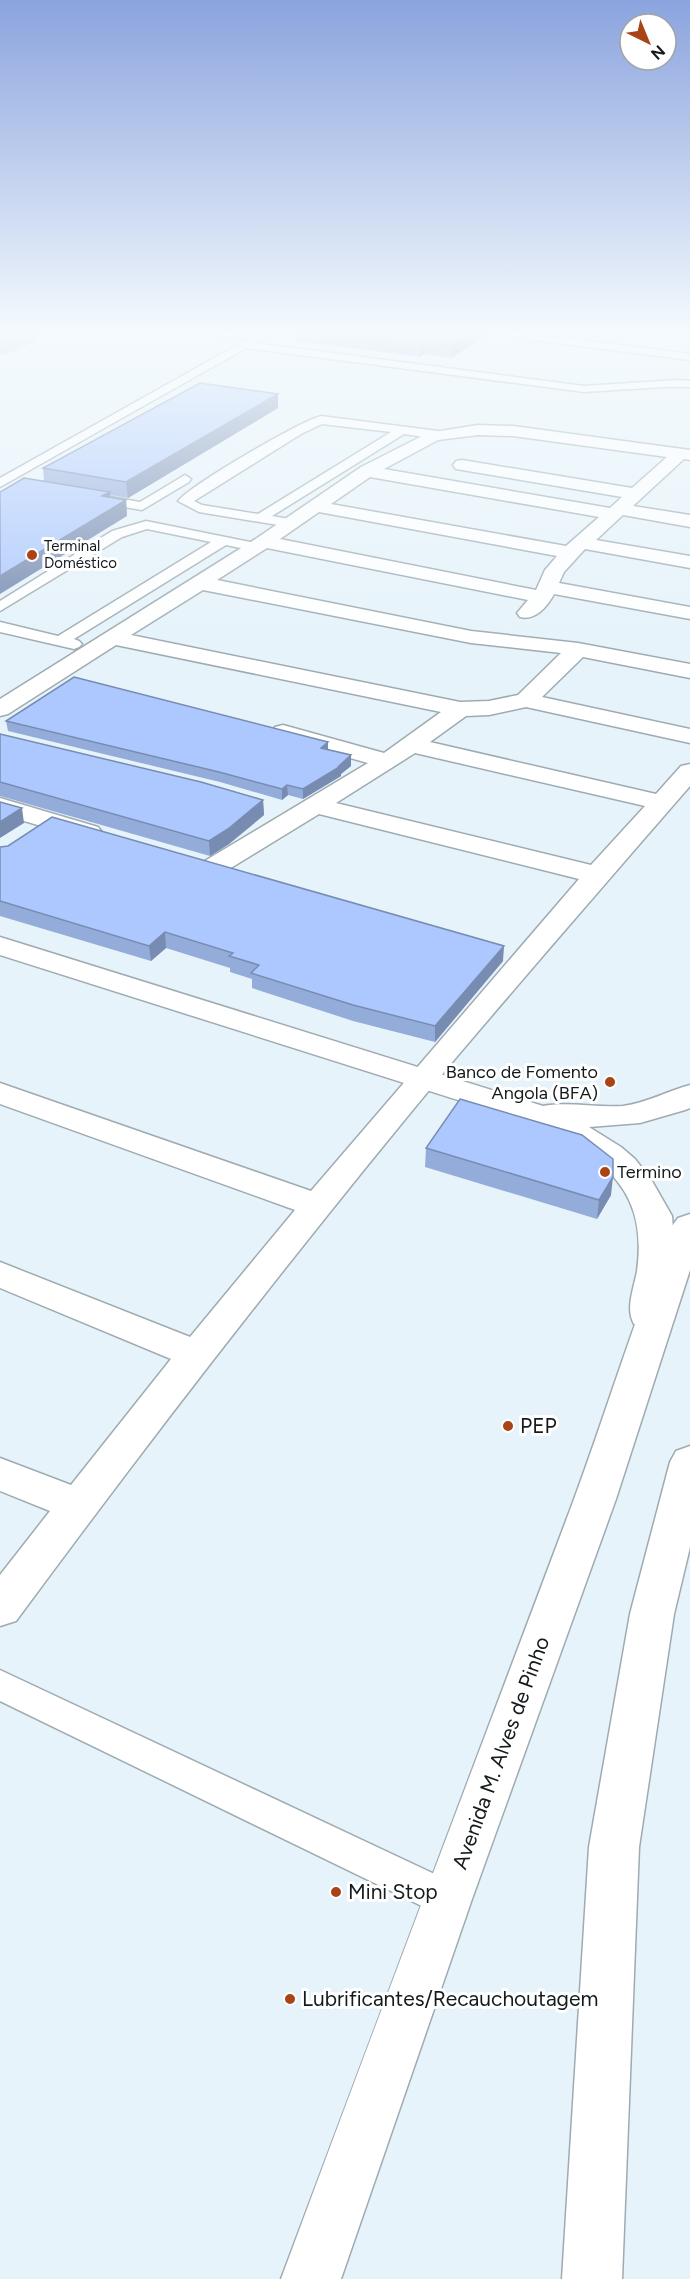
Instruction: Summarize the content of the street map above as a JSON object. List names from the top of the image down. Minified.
{"streets":{"street":["Avenida M. Alves de Pinho"]},"places":["Terminal Doméstico","Banco de Fomento Angola (BFA)","Termino","PEP","Mini Stop","Lubrificantes/Recauchoutagem"],"north":"bottom right"}
